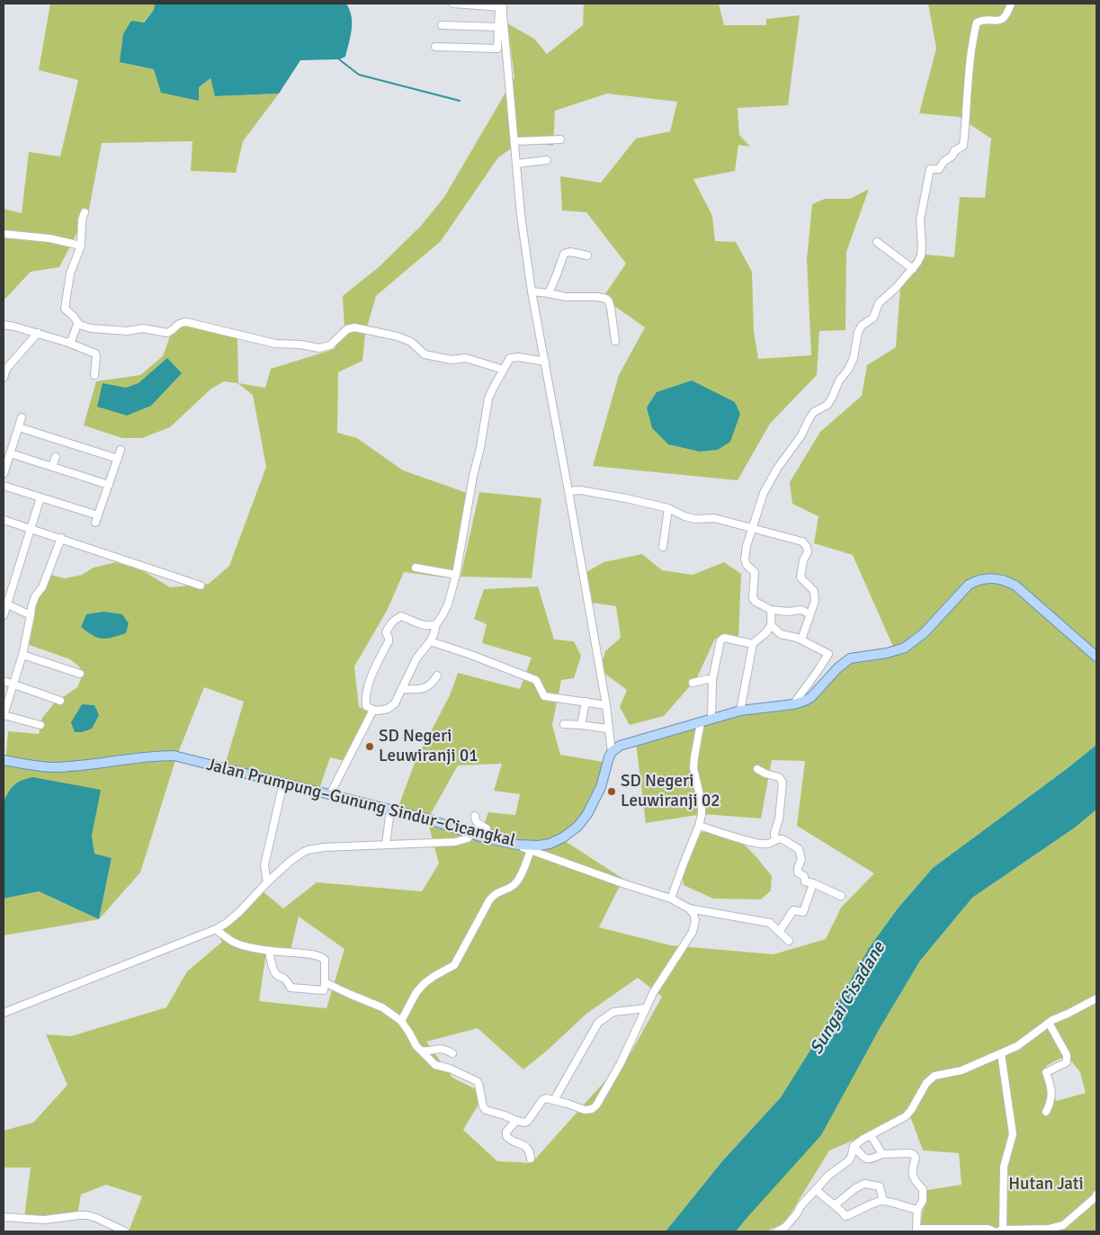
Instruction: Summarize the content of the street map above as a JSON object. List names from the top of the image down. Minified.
{"streets":{"main road":["Jalan Prumpung–Gunung Sindur–Cicangkal"]},"water":["Sungai Cisadane"],"parks":["Hutan Jati"],"places":["SD Negeri Leuwiranji 01","SD Negeri Leuwiranji 02"]}
